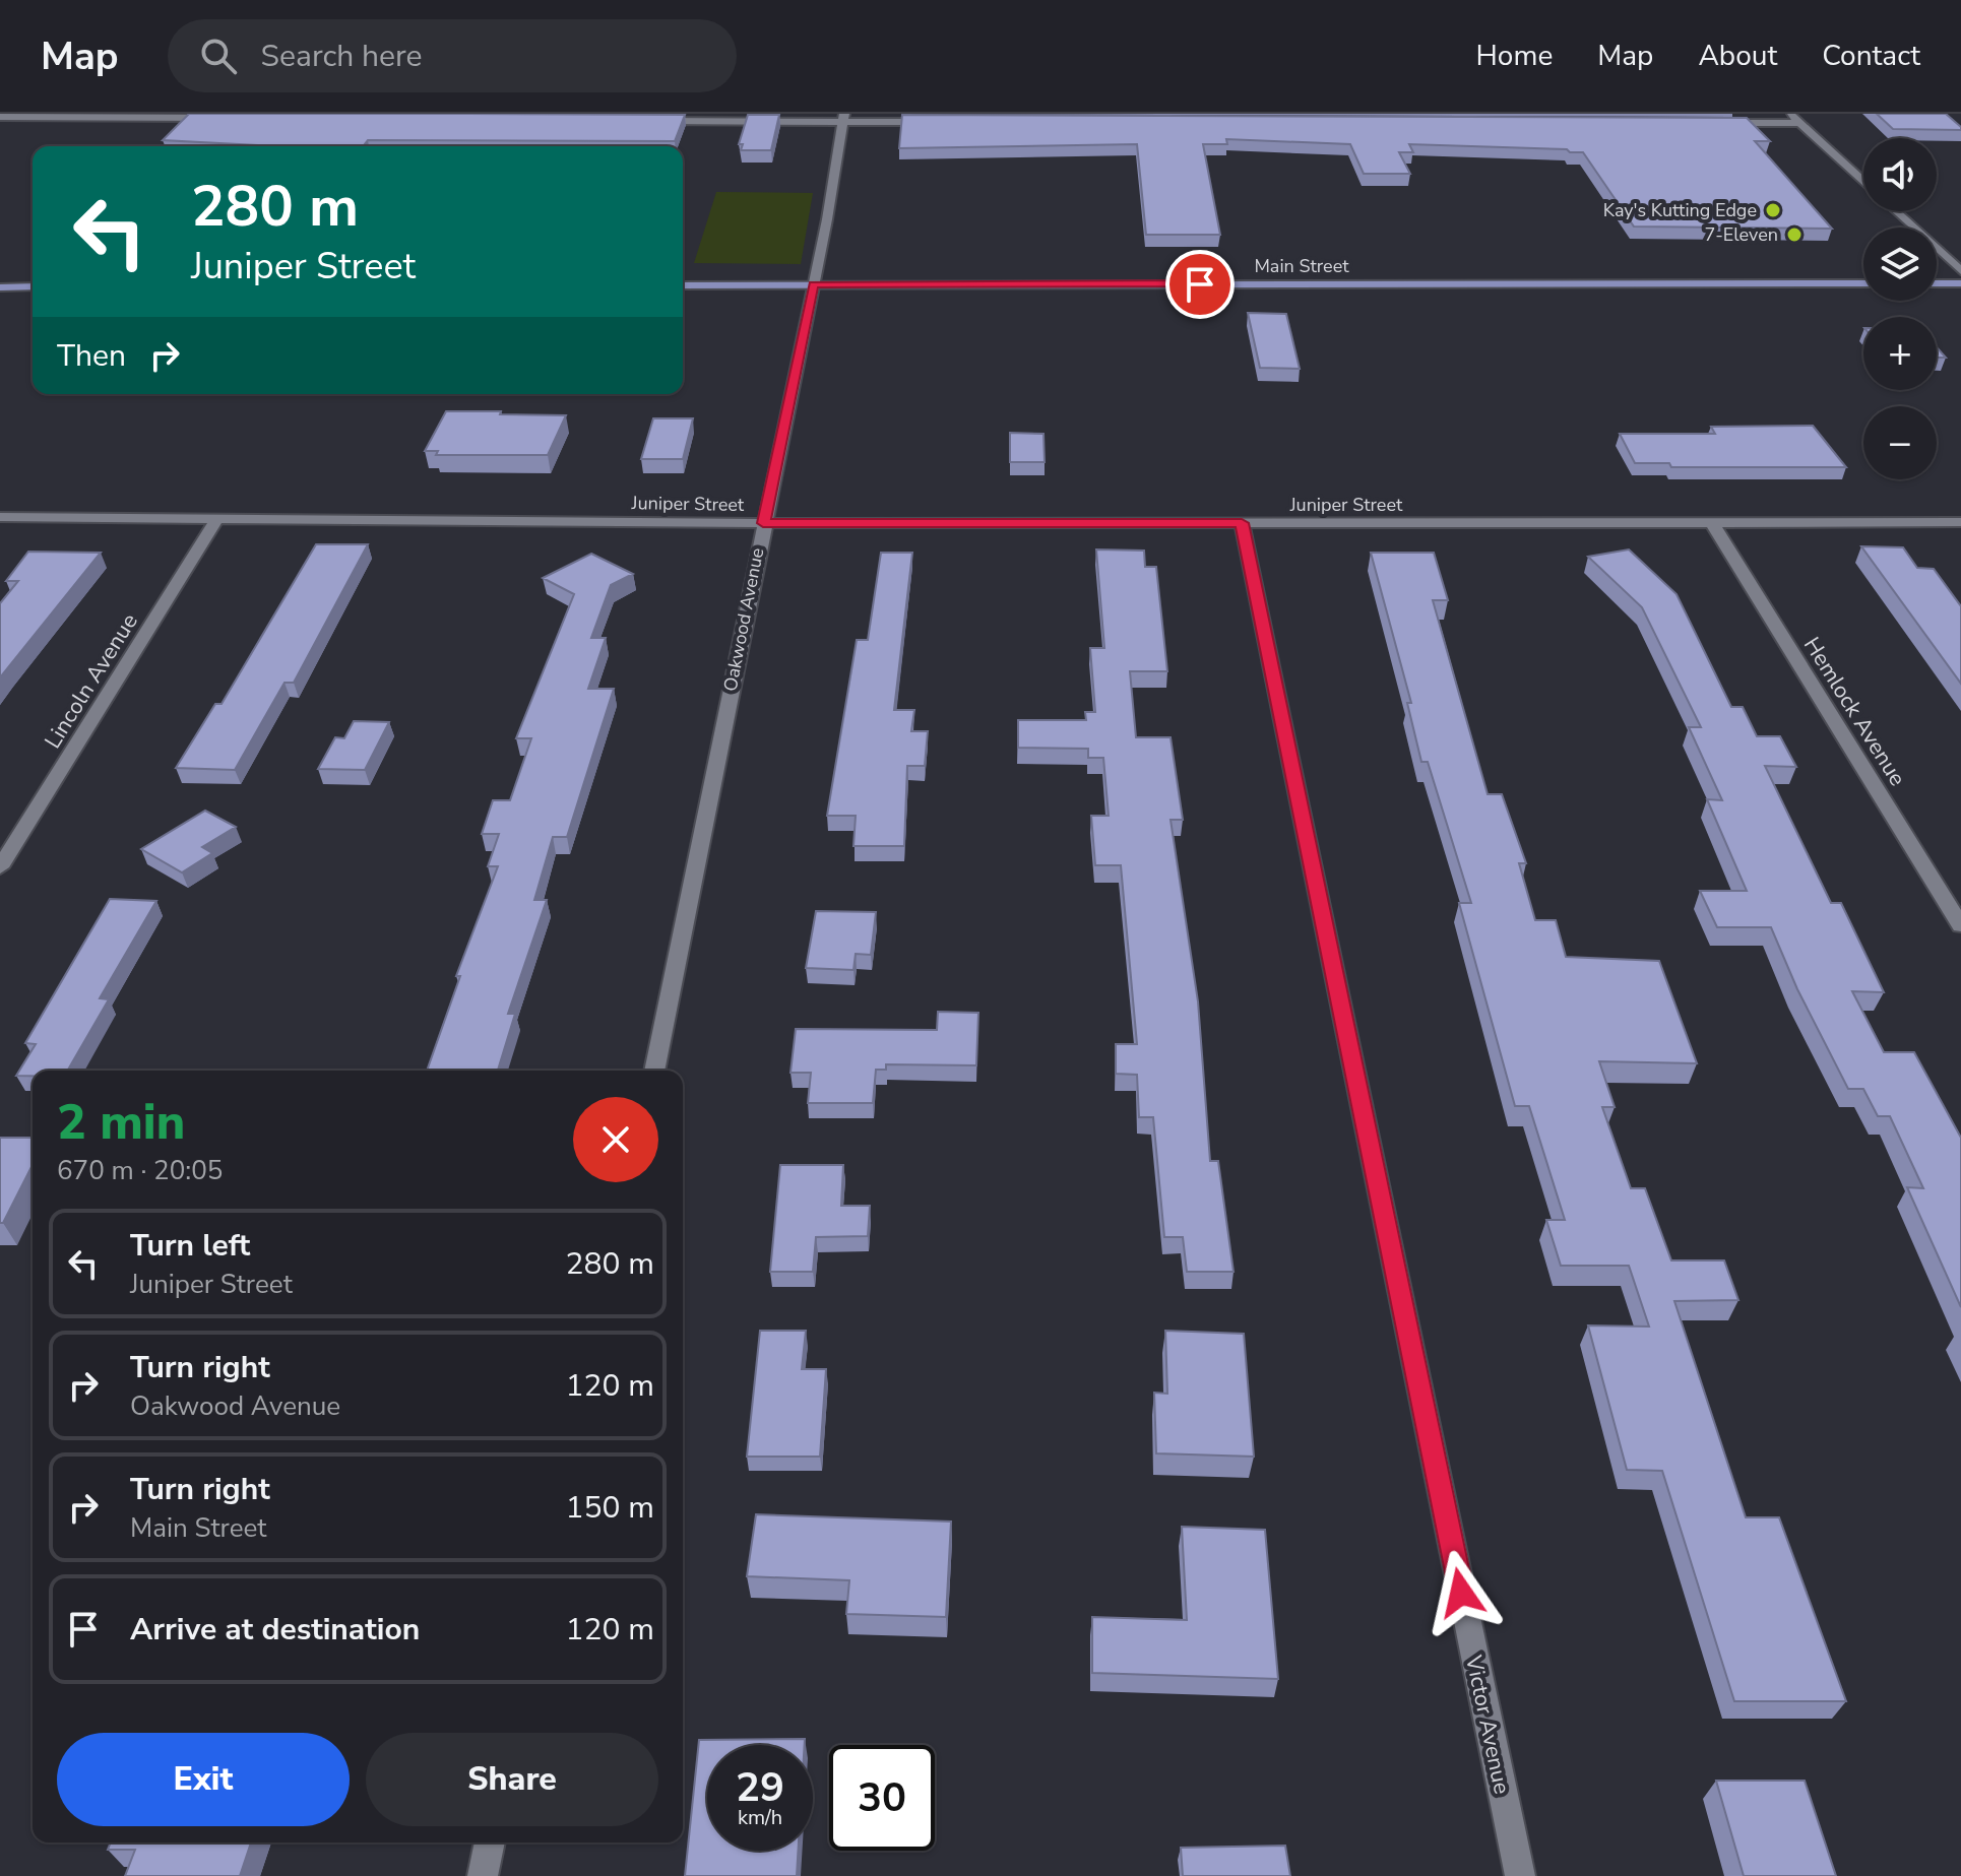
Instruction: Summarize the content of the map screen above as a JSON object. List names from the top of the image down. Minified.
{"streets":{"main road":["Main Street"],"street":["Juniper Street","Oakwood Avenue","Lincoln Avenue","Hemlock Avenue","Victor Avenue"]},"crossings":[["Main Street","Oakwood Avenue"],["Juniper Street","Oakwood Avenue"],["Juniper Street","Lincoln Avenue"],["Juniper Street","Hemlock Avenue"],["Juniper Street","Victor Avenue"]],"places":["Kay's Kutting Edge","7-Eleven"],"page":{"header":"Map","search":"Search here","nav":["Home","Map","About","Contact"],"map_buttons":["+","−"],"turn":["280 m","Juniper Street"],"then":"Then","heading":["2 min","670 m · 20:05"],"list":[{"name":"Turn left","note":"Juniper Street","value":"280 m"},{"name":"Turn right","note":"Oakwood Avenue","value":"120 m"},{"name":"Turn right","note":"Main Street","value":"150 m"},{"name":"Arrive at destination","value":"120 m"}],"buttons":["Exit","Share"],"speed":"29 km/h","limit":"30"}}
